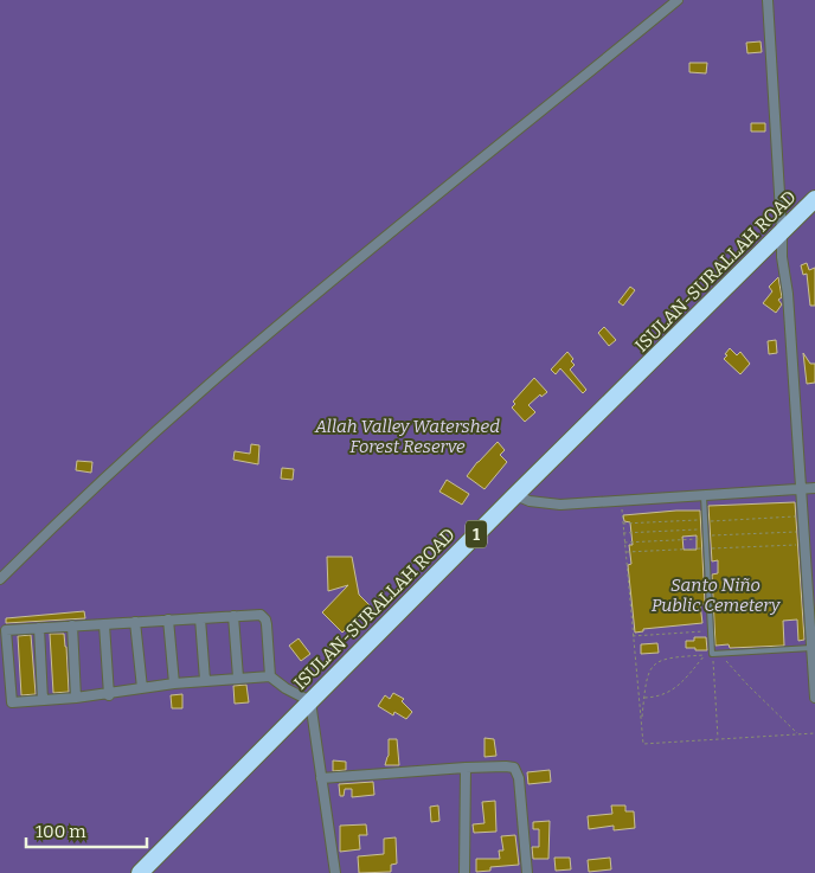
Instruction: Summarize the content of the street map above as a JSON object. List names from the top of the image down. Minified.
{"streets":{"highway":["ISULAN-SURALLAH ROAD","1"]},"parks":["Allah Valley Watershed Forest Reserve","Santo Niño Public Cemetery"],"scale_bar":"100 m"}
